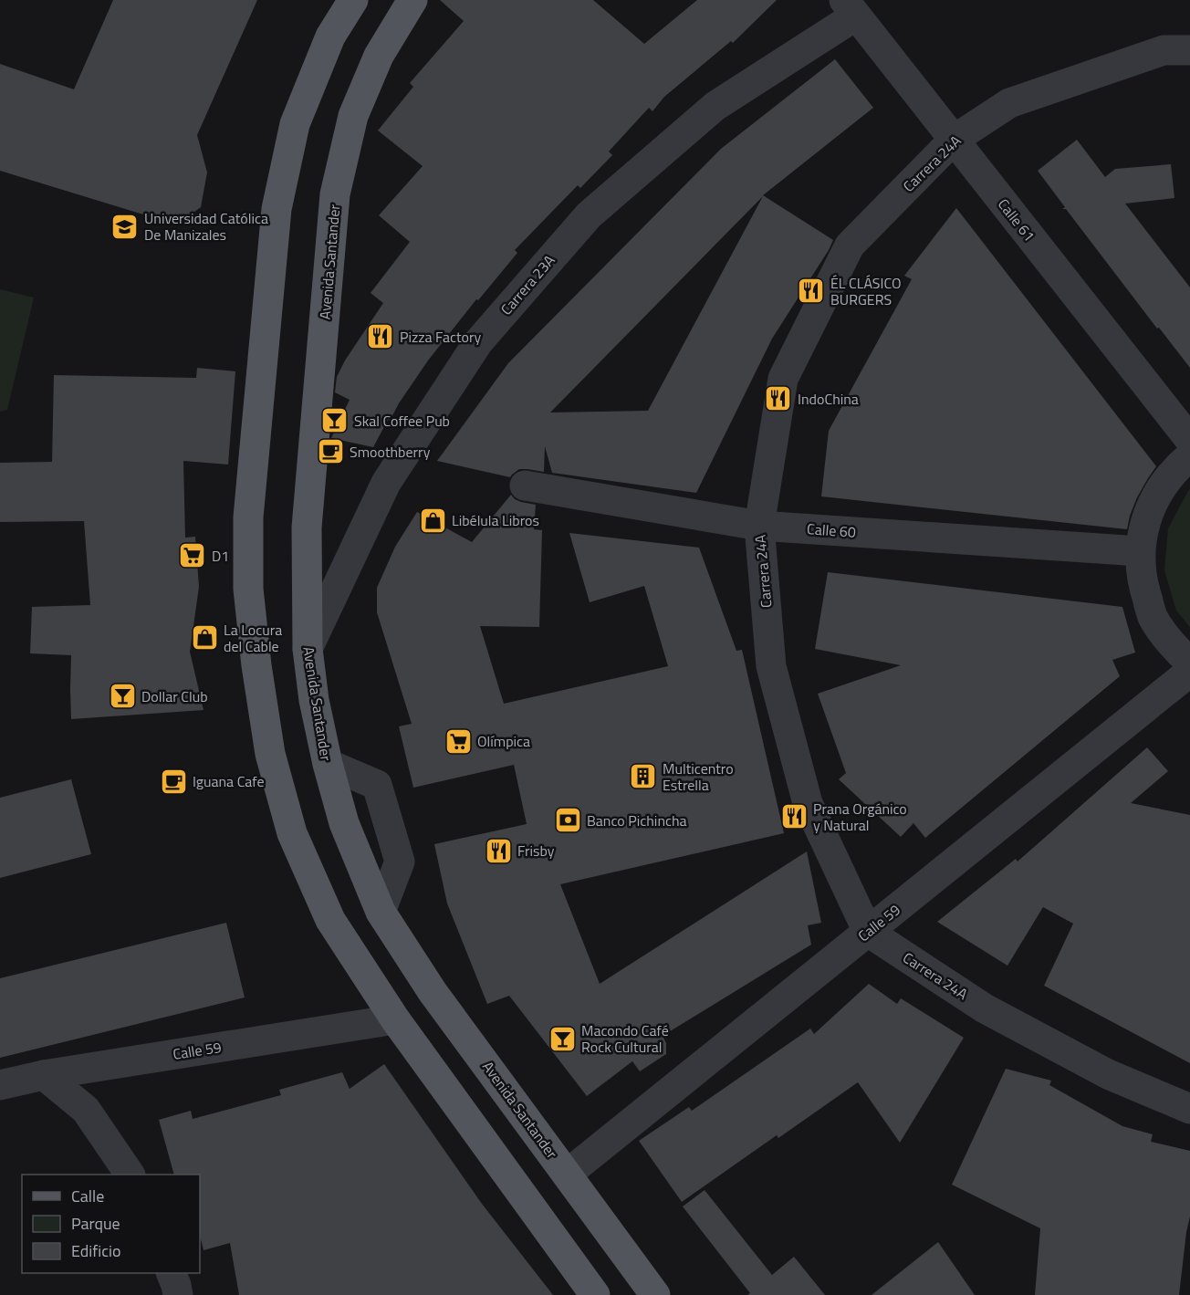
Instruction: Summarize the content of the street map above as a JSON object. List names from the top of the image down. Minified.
{"streets":{"main road":["Avenida Santander"],"street":["Carrera 24A","Calle 61","Carrera 23A","Calle 60","Calle 59"]},"crossings":[["Carrera 24A","Calle 61"],["Carrera 24A","Calle 60"],["Carrera 24A","Calle 59"],["Calle 61","Carrera 23A"],["Avenida Santander","Carrera 23A"],["Avenida Santander","Calle 59"]],"places":{"school or university":["Universidad Católica De Manizales"],"restaurant":["ÉL CLÁSICO BURGERS","Pizza Factory","IndoChina","Prana Orgánico y Natural","Frisby"],"bar":["Skal Coffee Pub","Dollar Club","Macondo Café Rock Cultural"],"cafe":["Smoothberry","Iguana Cafe"],"shop":["Libélula Libros","La Locura del Cable"],"supermarket":["D1","Olímpica"],"building":["Multicentro Estrella"],"bank":["Banco Pichincha"]},"legend":["Calle","Parque","Edificio"]}
